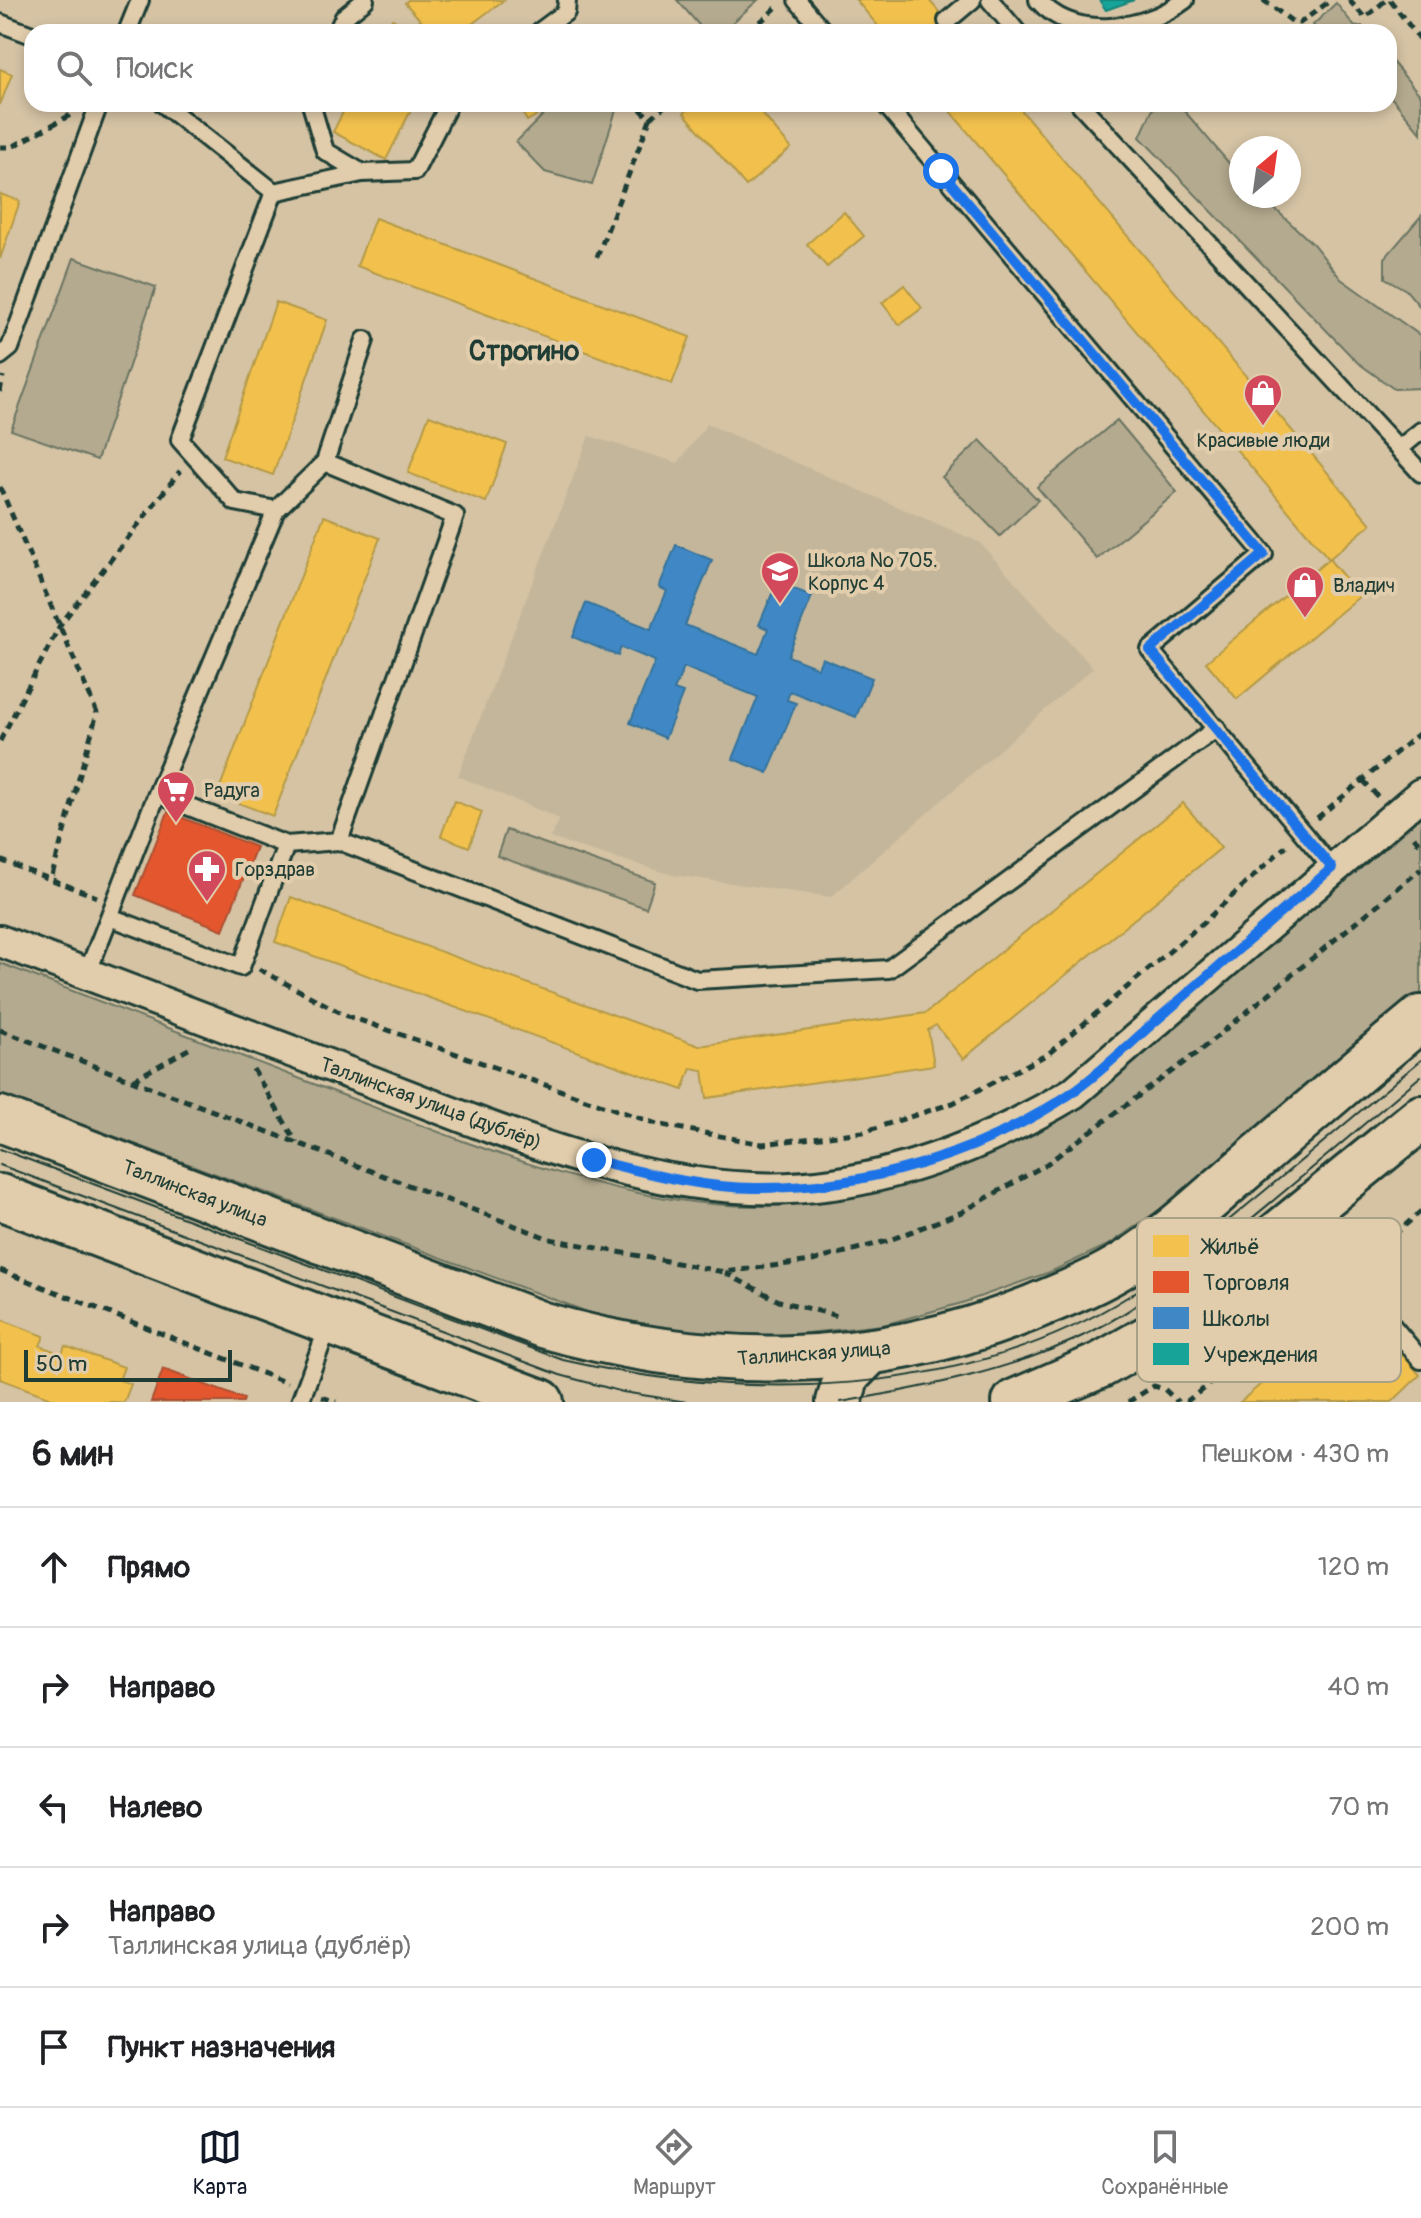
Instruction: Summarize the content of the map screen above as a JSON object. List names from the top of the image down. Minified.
{"streets":{"main road":["Таллинская улица"],"street":["Таллинская улица (дублёр)"]},"districts":["Строгино"],"places":{"shop":["Красивые люди","Владич"],"school or university":["Школа № 705. Корпус 4"],"supermarket":["Радуга"],"pharmacy":["Горздрав"]},"legend":["Жильё","Торговля","Школы","Учреждения"],"scale_bar":"50 m","north":"top right","page":{"search":"Поиск","scale":"50 m","heading":["6 мин","Пешком · 430 m"],"list":[["Прямо","120 m"],["Направо","40 m"],["Налево","70 m"],["Направо","Таллинская улица (дублёр)","200 m"],"Пункт назначения"],"nav":["Карта","Маршрут","Сохранённые"]}}
